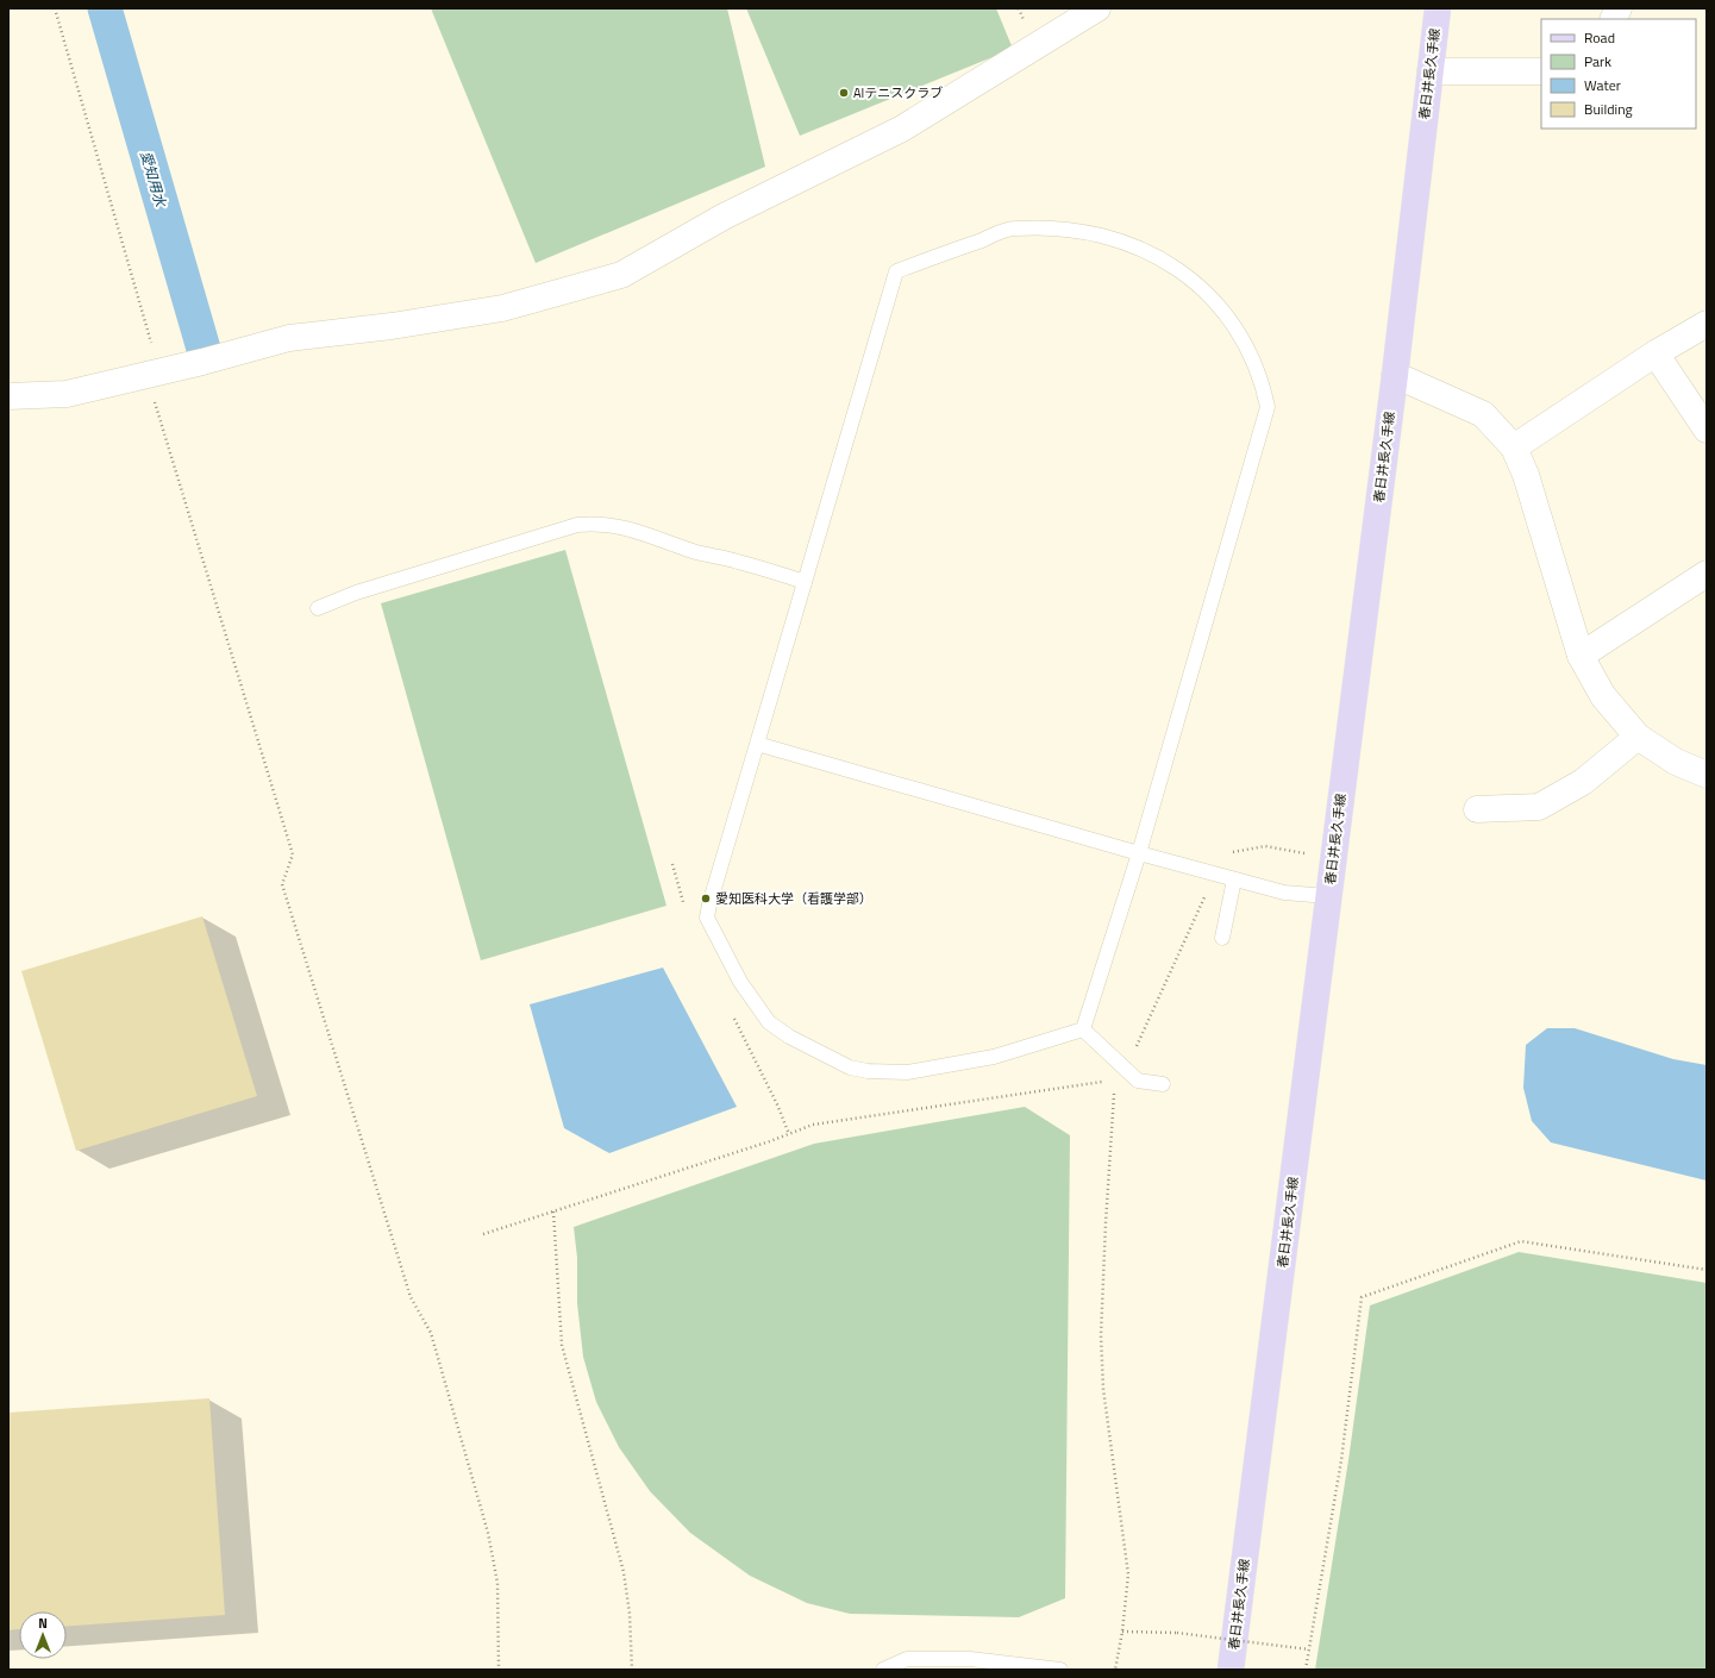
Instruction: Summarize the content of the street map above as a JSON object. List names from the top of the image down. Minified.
{"streets":{"main road":["春日井長久手線"]},"water":["愛知用水"],"places":["AIテニスクラブ","愛知医科大学（看護学部）"],"legend":["Road","Park","Water","Building"],"north":"top"}
